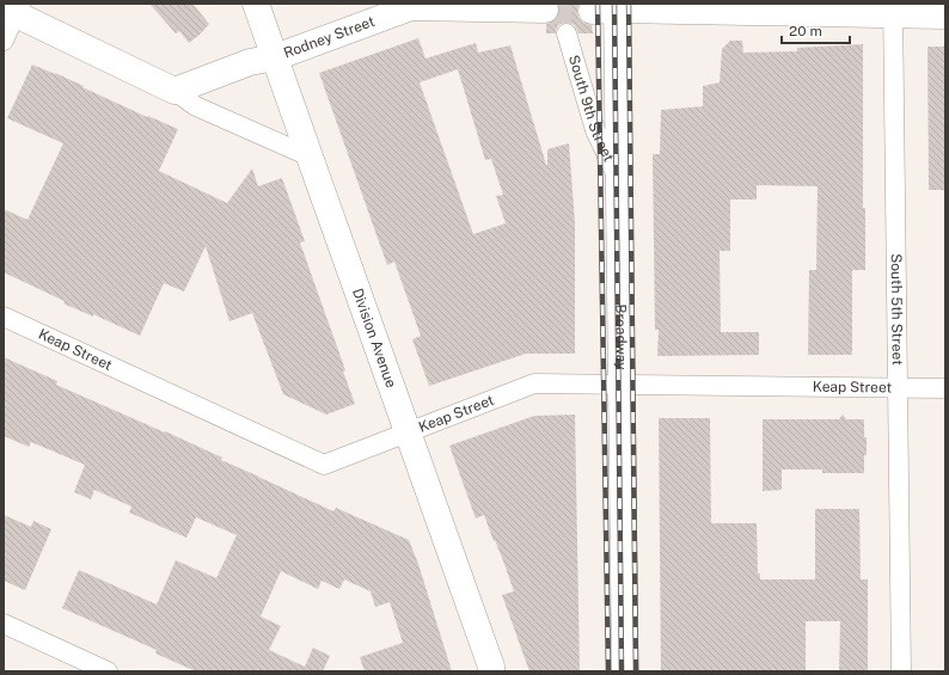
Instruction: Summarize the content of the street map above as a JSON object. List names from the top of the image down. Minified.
{"streets":{"main road":["Rodney Street","Division Avenue","Broadway"],"street":["South 9th Street","South 5th Street","Keap Street"]},"crossings":[["Rodney Street","Division Avenue"],["South 9th Street","Broadway"],["South 5th Street","Keap Street"],["Division Avenue","Keap Street"],["Broadway","Keap Street"]],"scale_bar":"20 m"}
